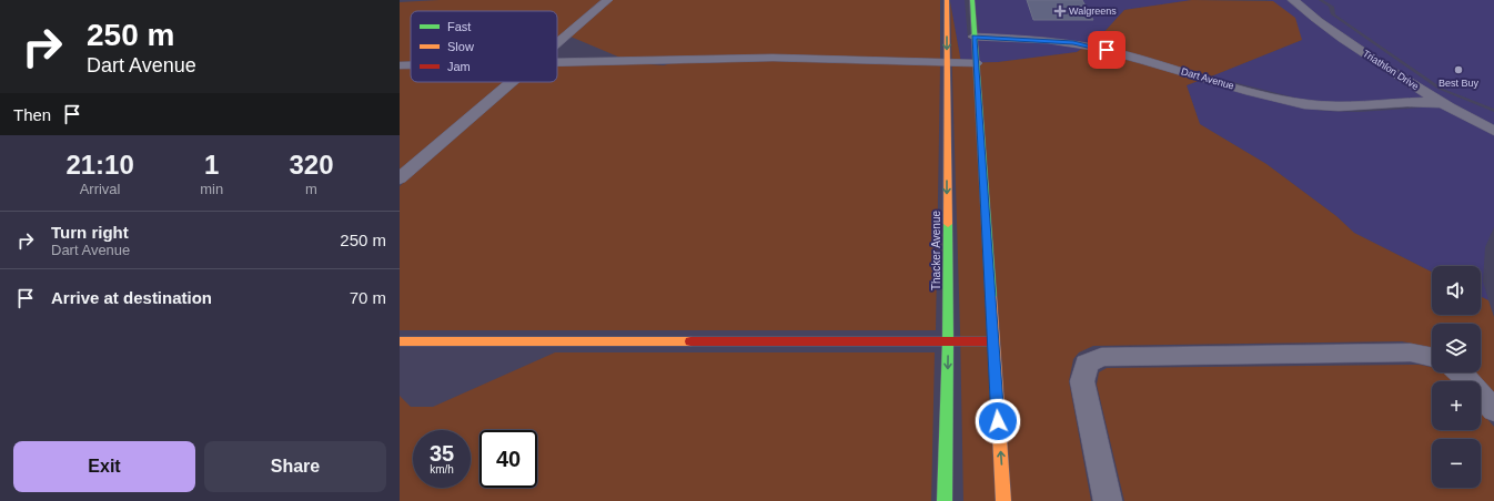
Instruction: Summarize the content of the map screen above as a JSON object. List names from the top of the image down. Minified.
{"streets":{"street":["Triathlon Drive","Dart Avenue","Thacker Avenue"]},"crossings":[["Triathlon Drive","Dart Avenue"]],"places":{"health":["Walgreens"],"other":["Best Buy"]},"legend":["Fast","Slow","Jam"],"page":{"turn":["250 m","Dart Avenue"],"then":"Then","eta":["21:10","Arrival","1","min","320","m"],"list":[{"name":"Turn right","note":"Dart Avenue","value":"250 m"},{"name":"Arrive at destination","value":"70 m"}],"map_buttons":["+","−"],"speed":"35 km/h","limit":"40","buttons":["Exit","Share"]}}
